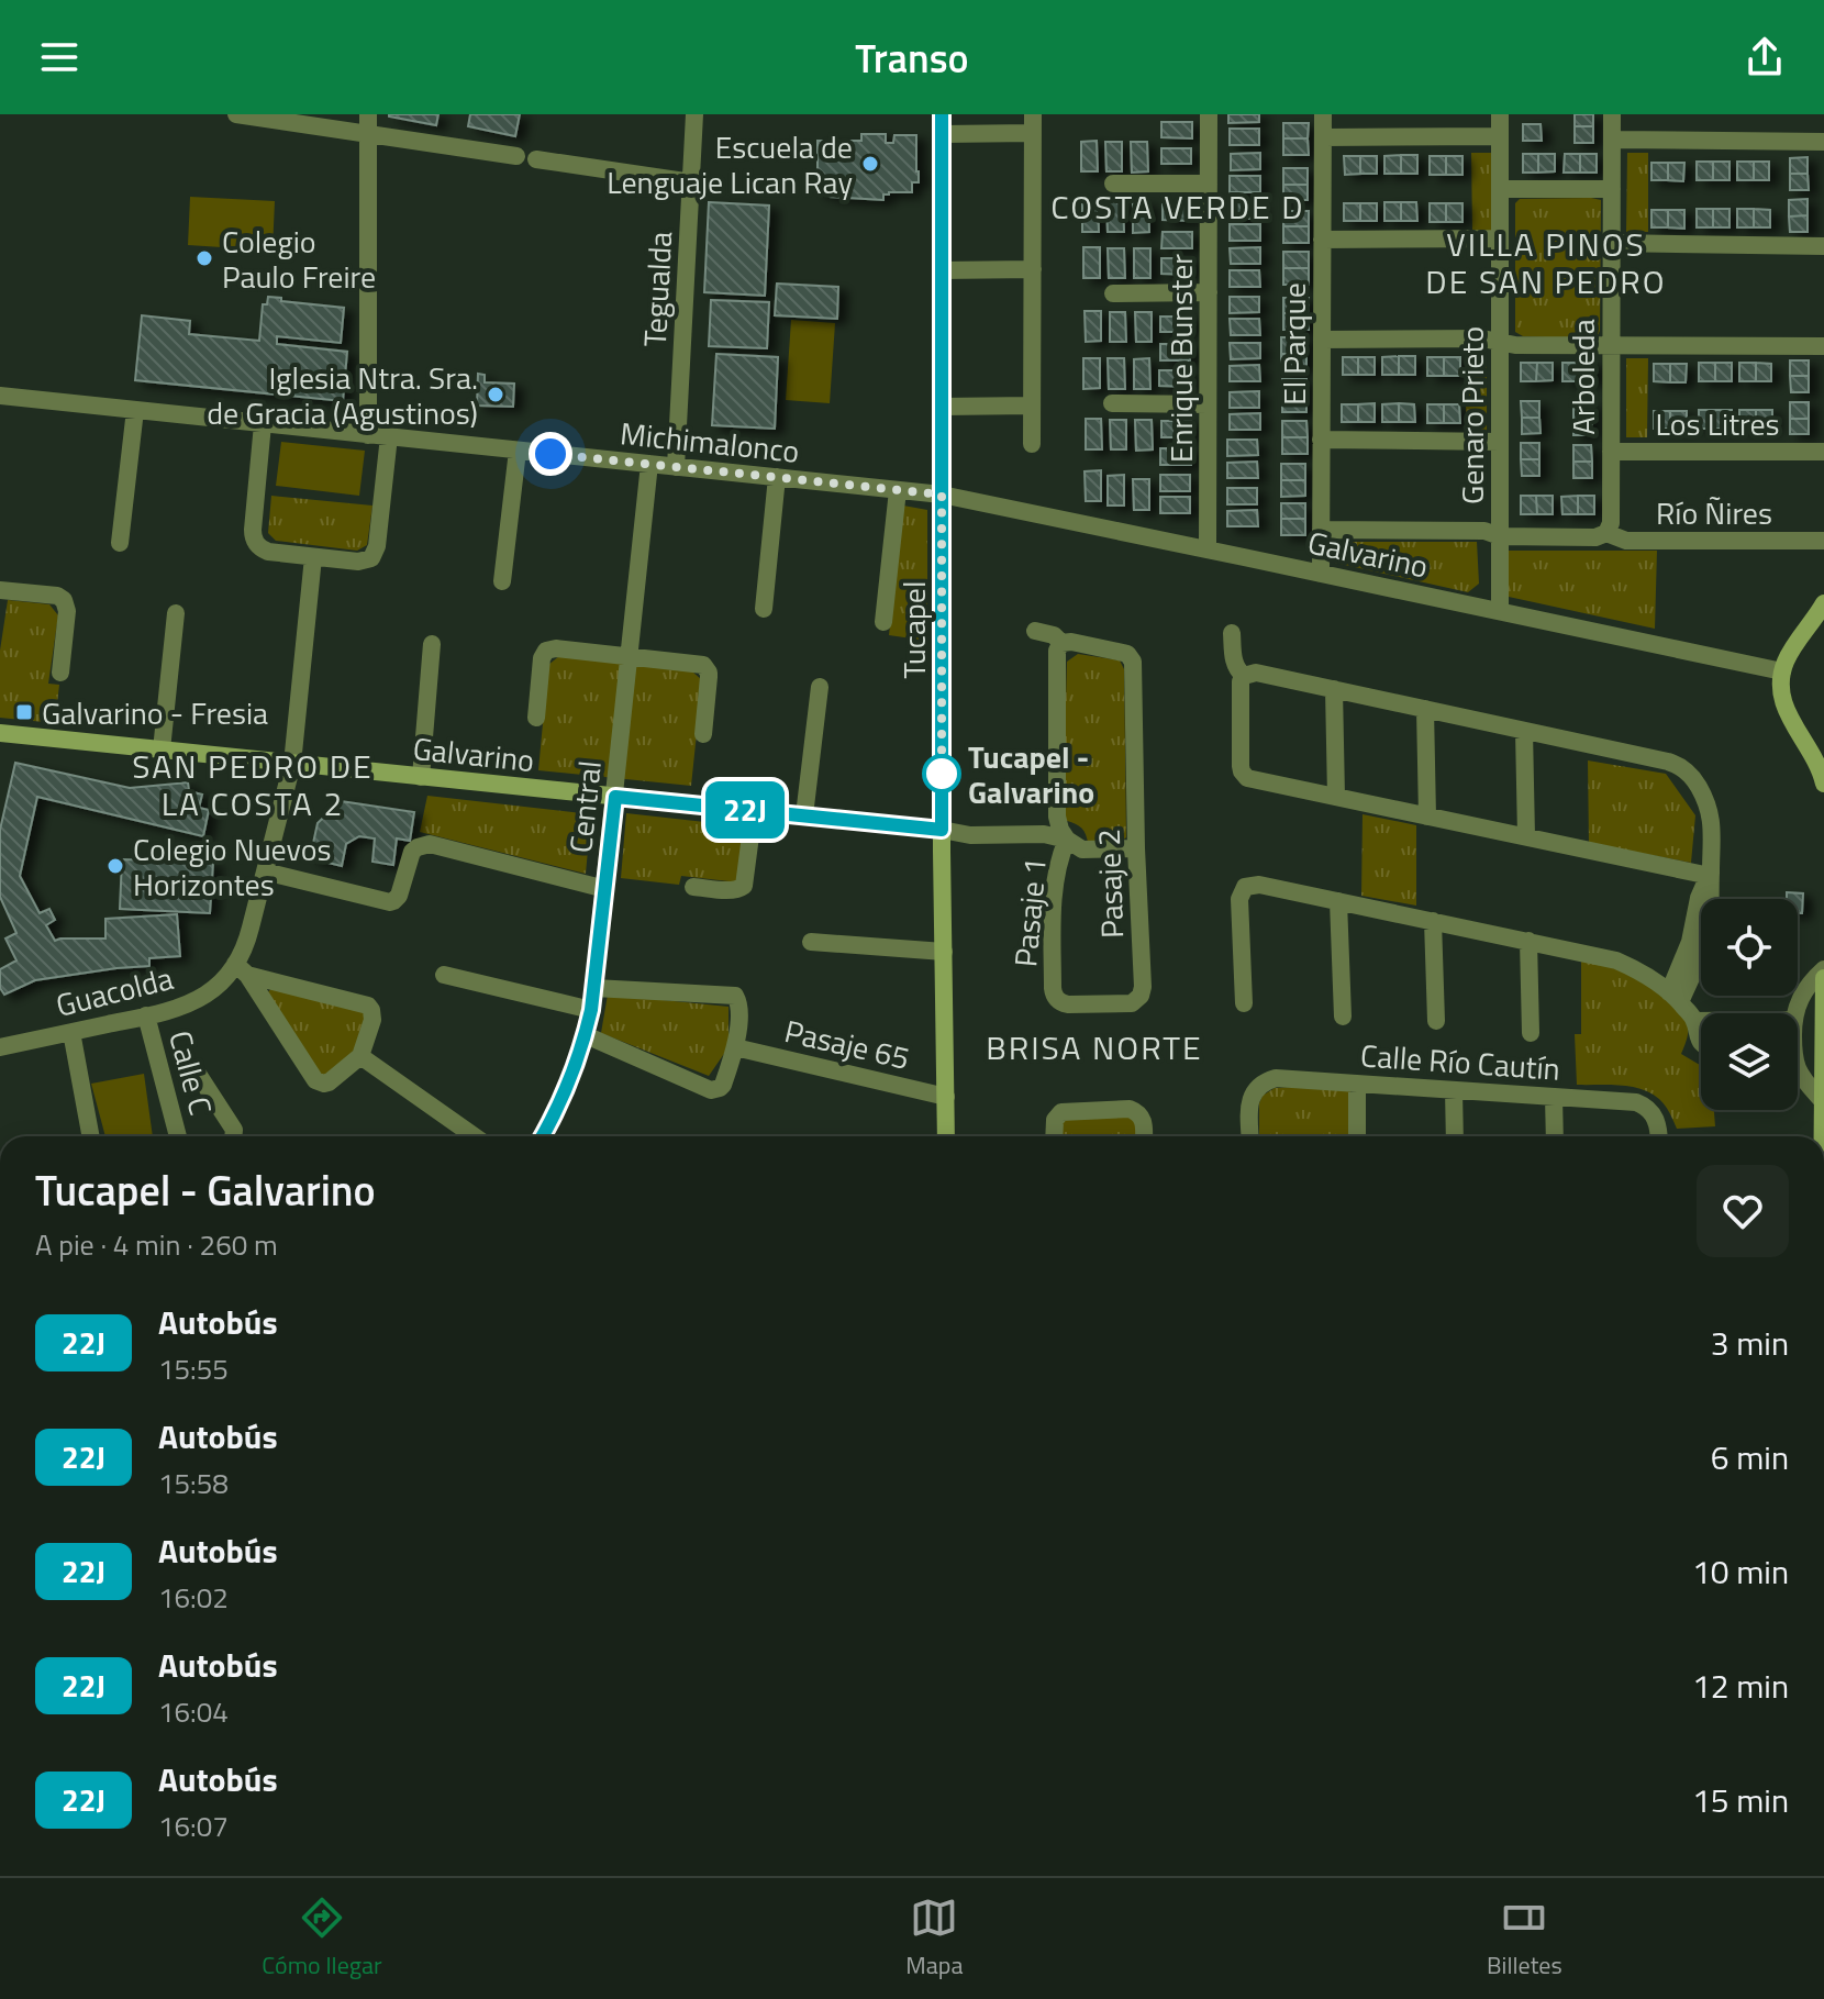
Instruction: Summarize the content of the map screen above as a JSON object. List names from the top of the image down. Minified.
{"streets":{"street":["Tegualda","El Parque","Enrique Bunster","Arboleda","Genaro Prieto","Los Litres","Michimalonco","Río Ñires","Galvarino","Tucapel","Central","Pasaje 2","Pasaje 1","Guacolda","Pasaje 65","Calle Río Cautín","Calle C"]},"crossings":[["Tegualda","Michimalonco"],["El Parque","Río Ñires"],["El Parque","Galvarino"],["Enrique Bunster","Galvarino"],["Arboleda","Los Litres"],["Arboleda","Río Ñires"],["Genaro Prieto","Río Ñires"],["Genaro Prieto","Galvarino"],["Michimalonco","Galvarino"],["Michimalonco","Tucapel"],["Michimalonco","Central"],["Galvarino","Tucapel"],["Galvarino","Central"],["Galvarino","Guacolda"],["Tucapel","Pasaje 65"],["Pasaje 2","Pasaje 1"],["Guacolda","Calle C"]],"districts":["COSTA VERDE D","VILLA PINOS DE SAN PEDRO","SAN PEDRO DE LA COSTA 2","BRISA NORTE"],"places":{"other":["Escuela de Lenguaje Lican Ray","Colegio Paulo Freire","Iglesia Ntra. Sra. de Gracia (Agustinos)","Tucapel - Galvarino","Colegio Nuevos Horizontes"],"transit":["Galvarino - Fresia"]},"lines":["bus line 22J"],"page":{"header":"Transo","on_map":"22J","heading":["Tucapel - Galvarino","A pie · 4 min · 260 m"],"list":[{"mark":"22J","name":"Autobús","note":"15:55","value":"3 min"},{"mark":"22J","name":"Autobús","note":"15:58","value":"6 min"},{"mark":"22J","name":"Autobús","note":"16:02","value":"10 min"},{"mark":"22J","name":"Autobús","note":"16:04","value":"12 min"},{"mark":"22J","name":"Autobús","note":"16:07","value":"15 min"}],"tabs":["Cómo llegar","Mapa","Billetes"]}}
